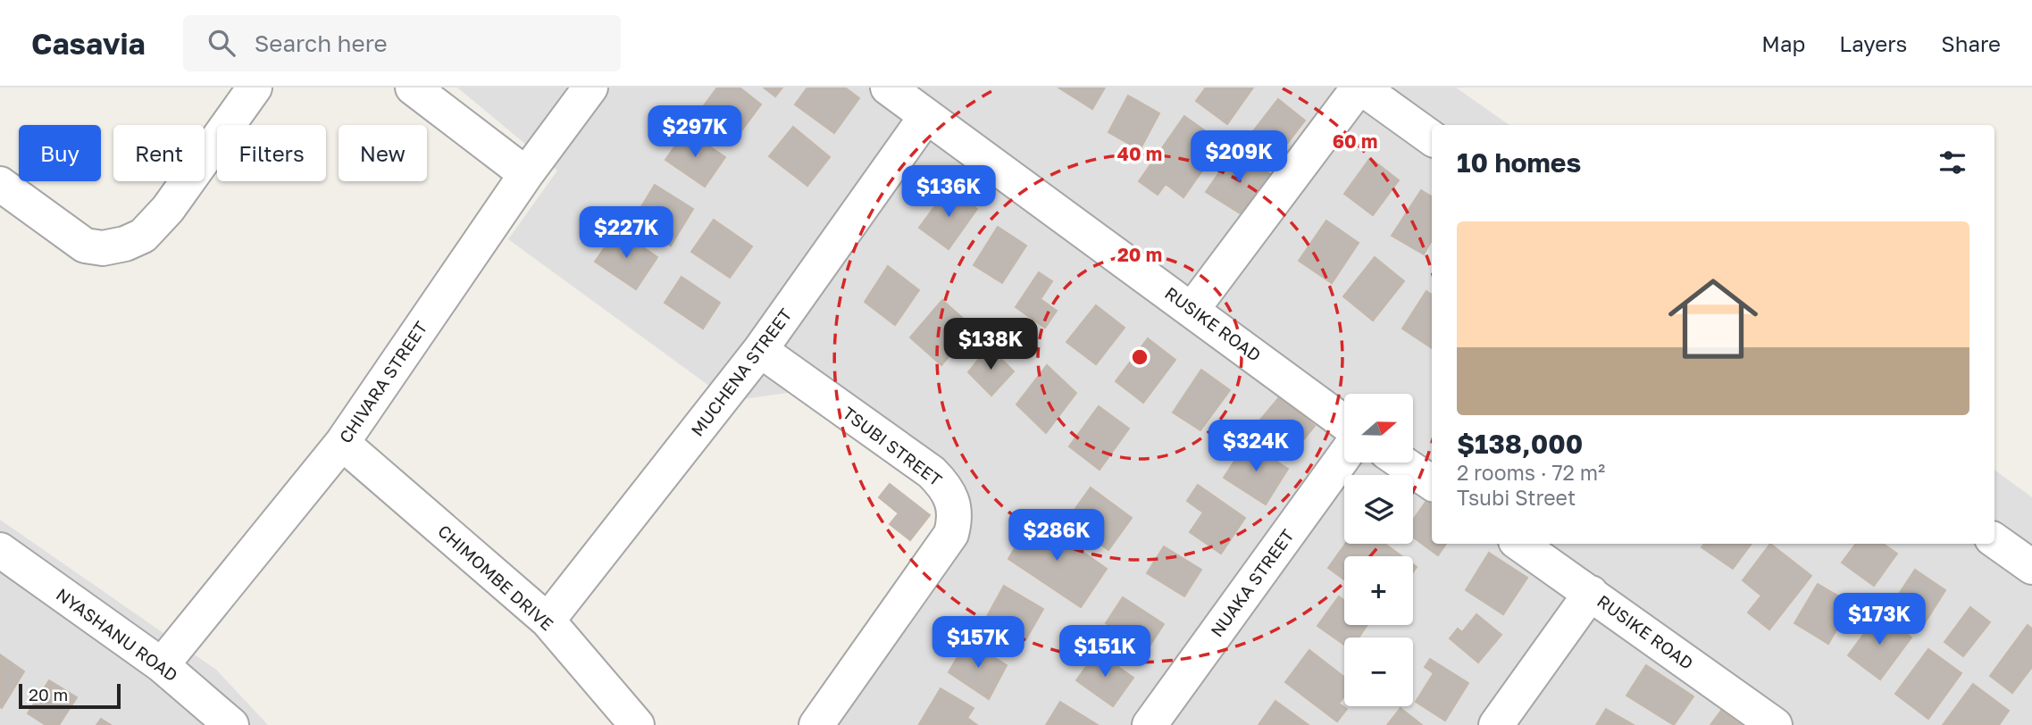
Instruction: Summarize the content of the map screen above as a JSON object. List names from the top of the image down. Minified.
{"streets":{"street":["RUSIKE ROAD","MUCHENA STREET","CHIVARA STREET","TSUBI STREET","CHIMOMBE DRIVE","NUAKA STREET","NYASHANU ROAD"]},"crossings":[["RUSIKE ROAD","MUCHENA STREET"],["MUCHENA STREET","TSUBI STREET"],["MUCHENA STREET","CHIMOMBE DRIVE"],["CHIVARA STREET","CHIMOMBE DRIVE"],["CHIVARA STREET","NYASHANU ROAD"]],"scale_bar":"20 m","north":"right","page":{"header":"Casavia","search":"Search here","nav":["Map","Layers","Share"],"price":["$297K","$209K","$136K","$227K","$138K","$324K","$286K","$173K","$157K","$151K"],"chip":["Buy","Rent","Filters","New"],"heading":"10 homes","list":[{"name":"$138,000","note":"2 rooms · 72 m² · Tsubi Street"}],"map_buttons":["+","−"],"scale":"20 m"},"rings":["60 m","40 m","20 m"]}
